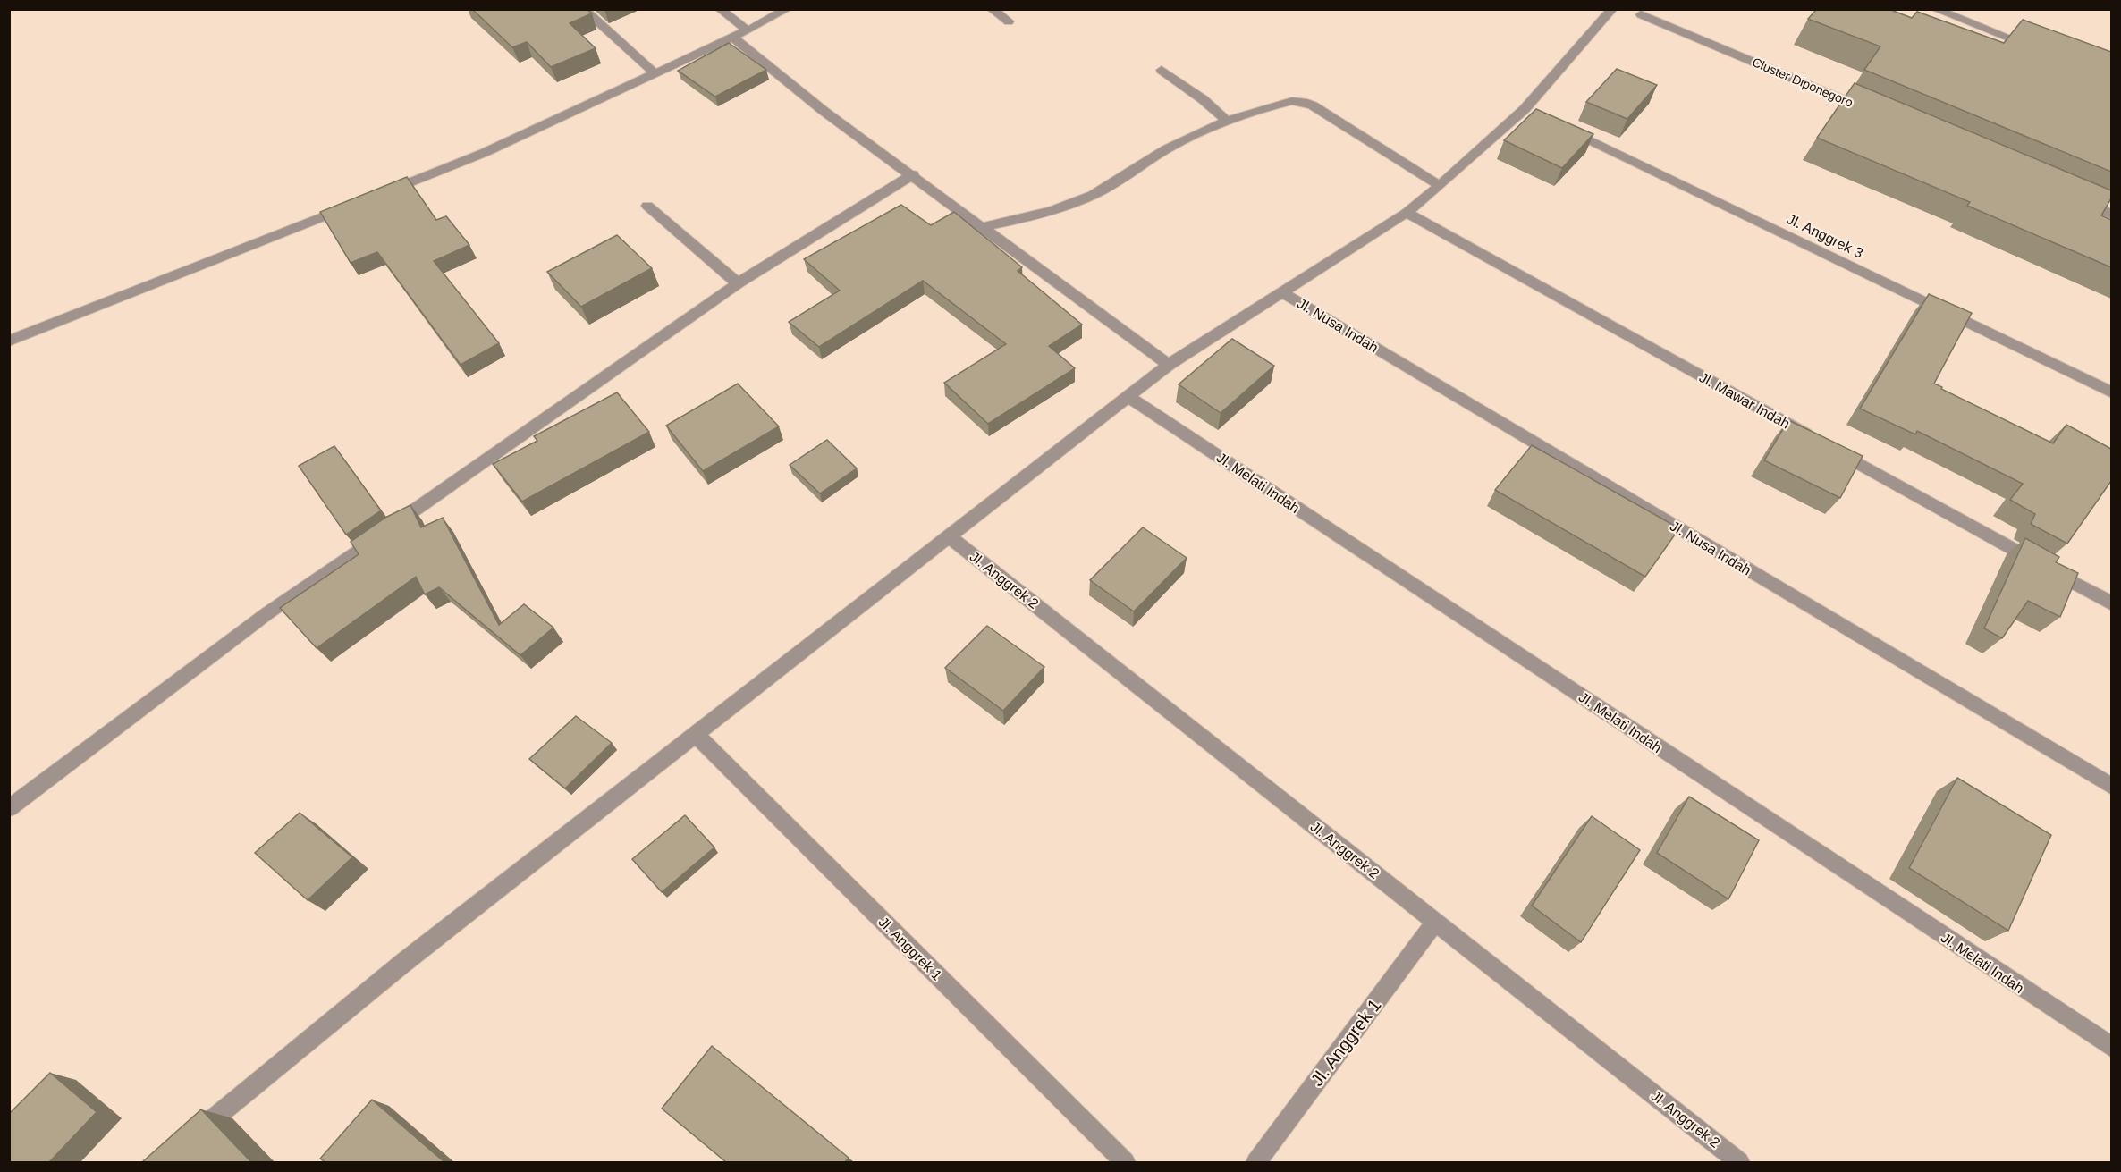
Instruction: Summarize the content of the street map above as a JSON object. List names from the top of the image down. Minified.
{"streets":{"street":["Cluster Diponegoro","Jl. Anggrek 3","Jl. Nusa Indah","Jl. Mawar Indah","Jl. Melati Indah","Jl. Anggrek 2","Jl. Anggrek 1"]},"crossings":[["Jl. Anggrek 2","Jl. Anggrek 1"]]}
